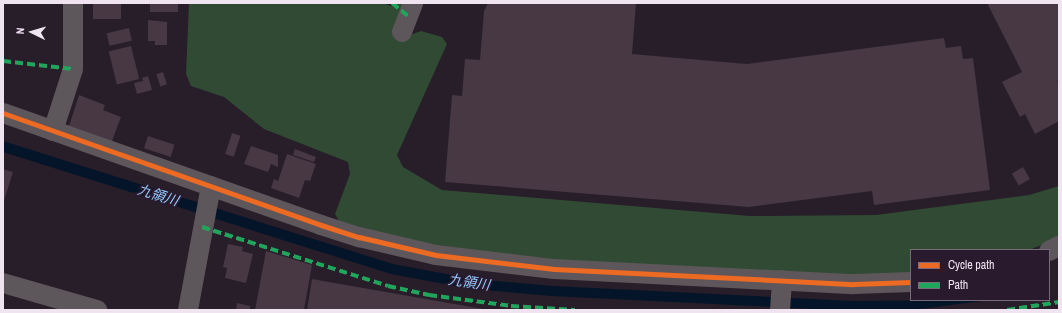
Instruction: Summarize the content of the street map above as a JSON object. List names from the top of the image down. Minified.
{"water":["九領川"],"legend":["Cycle path","Path"],"north":"left"}
